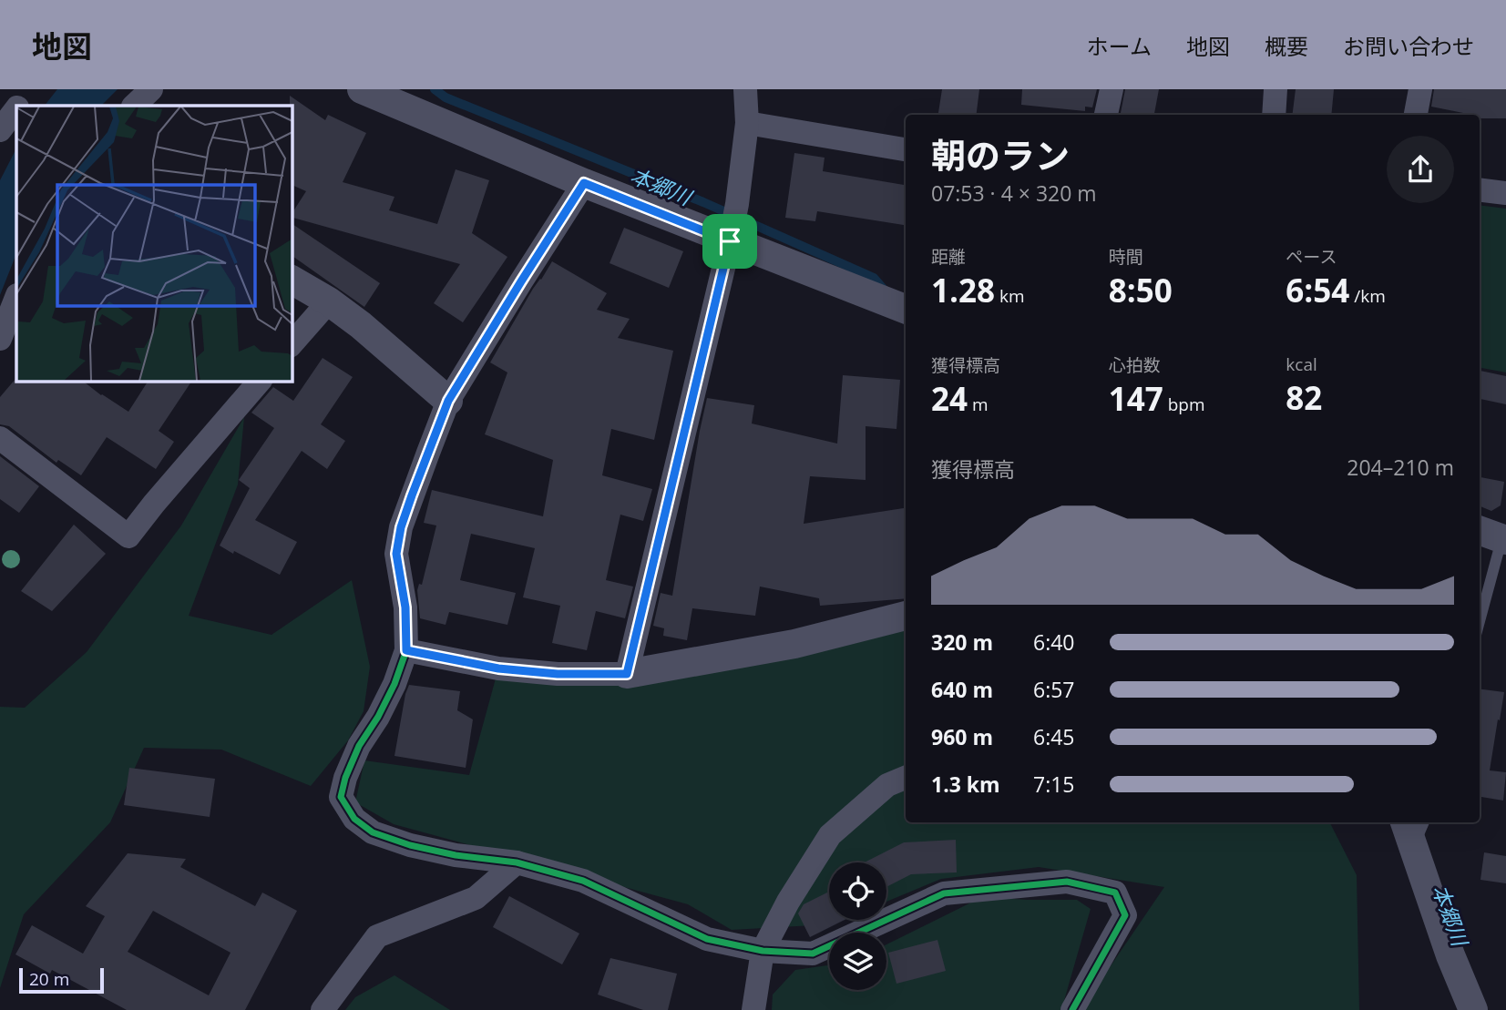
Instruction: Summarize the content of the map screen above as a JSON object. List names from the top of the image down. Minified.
{"water":["本郷川"],"scale_bar":"20 m","page":{"header":"地図","nav":["ホーム","地図","概要","お問い合わせ"],"heading":["朝のラン","07:53 · 4 × 320 m"],"stats":[["距離","1.28 km"],["時間","8:50"],["ペース","6:54 /km"],["獲得標高","24 m"],["心拍数","147 bpm"],["kcal","82"]],"chart":["獲得標高","204–210 m"],"list":[{"name":"320 m","note":"6:40"},{"name":"640 m","note":"6:57"},{"name":"960 m","note":"6:45"},{"name":"1.3 km","note":"7:15"}],"scale":"20 m"}}
